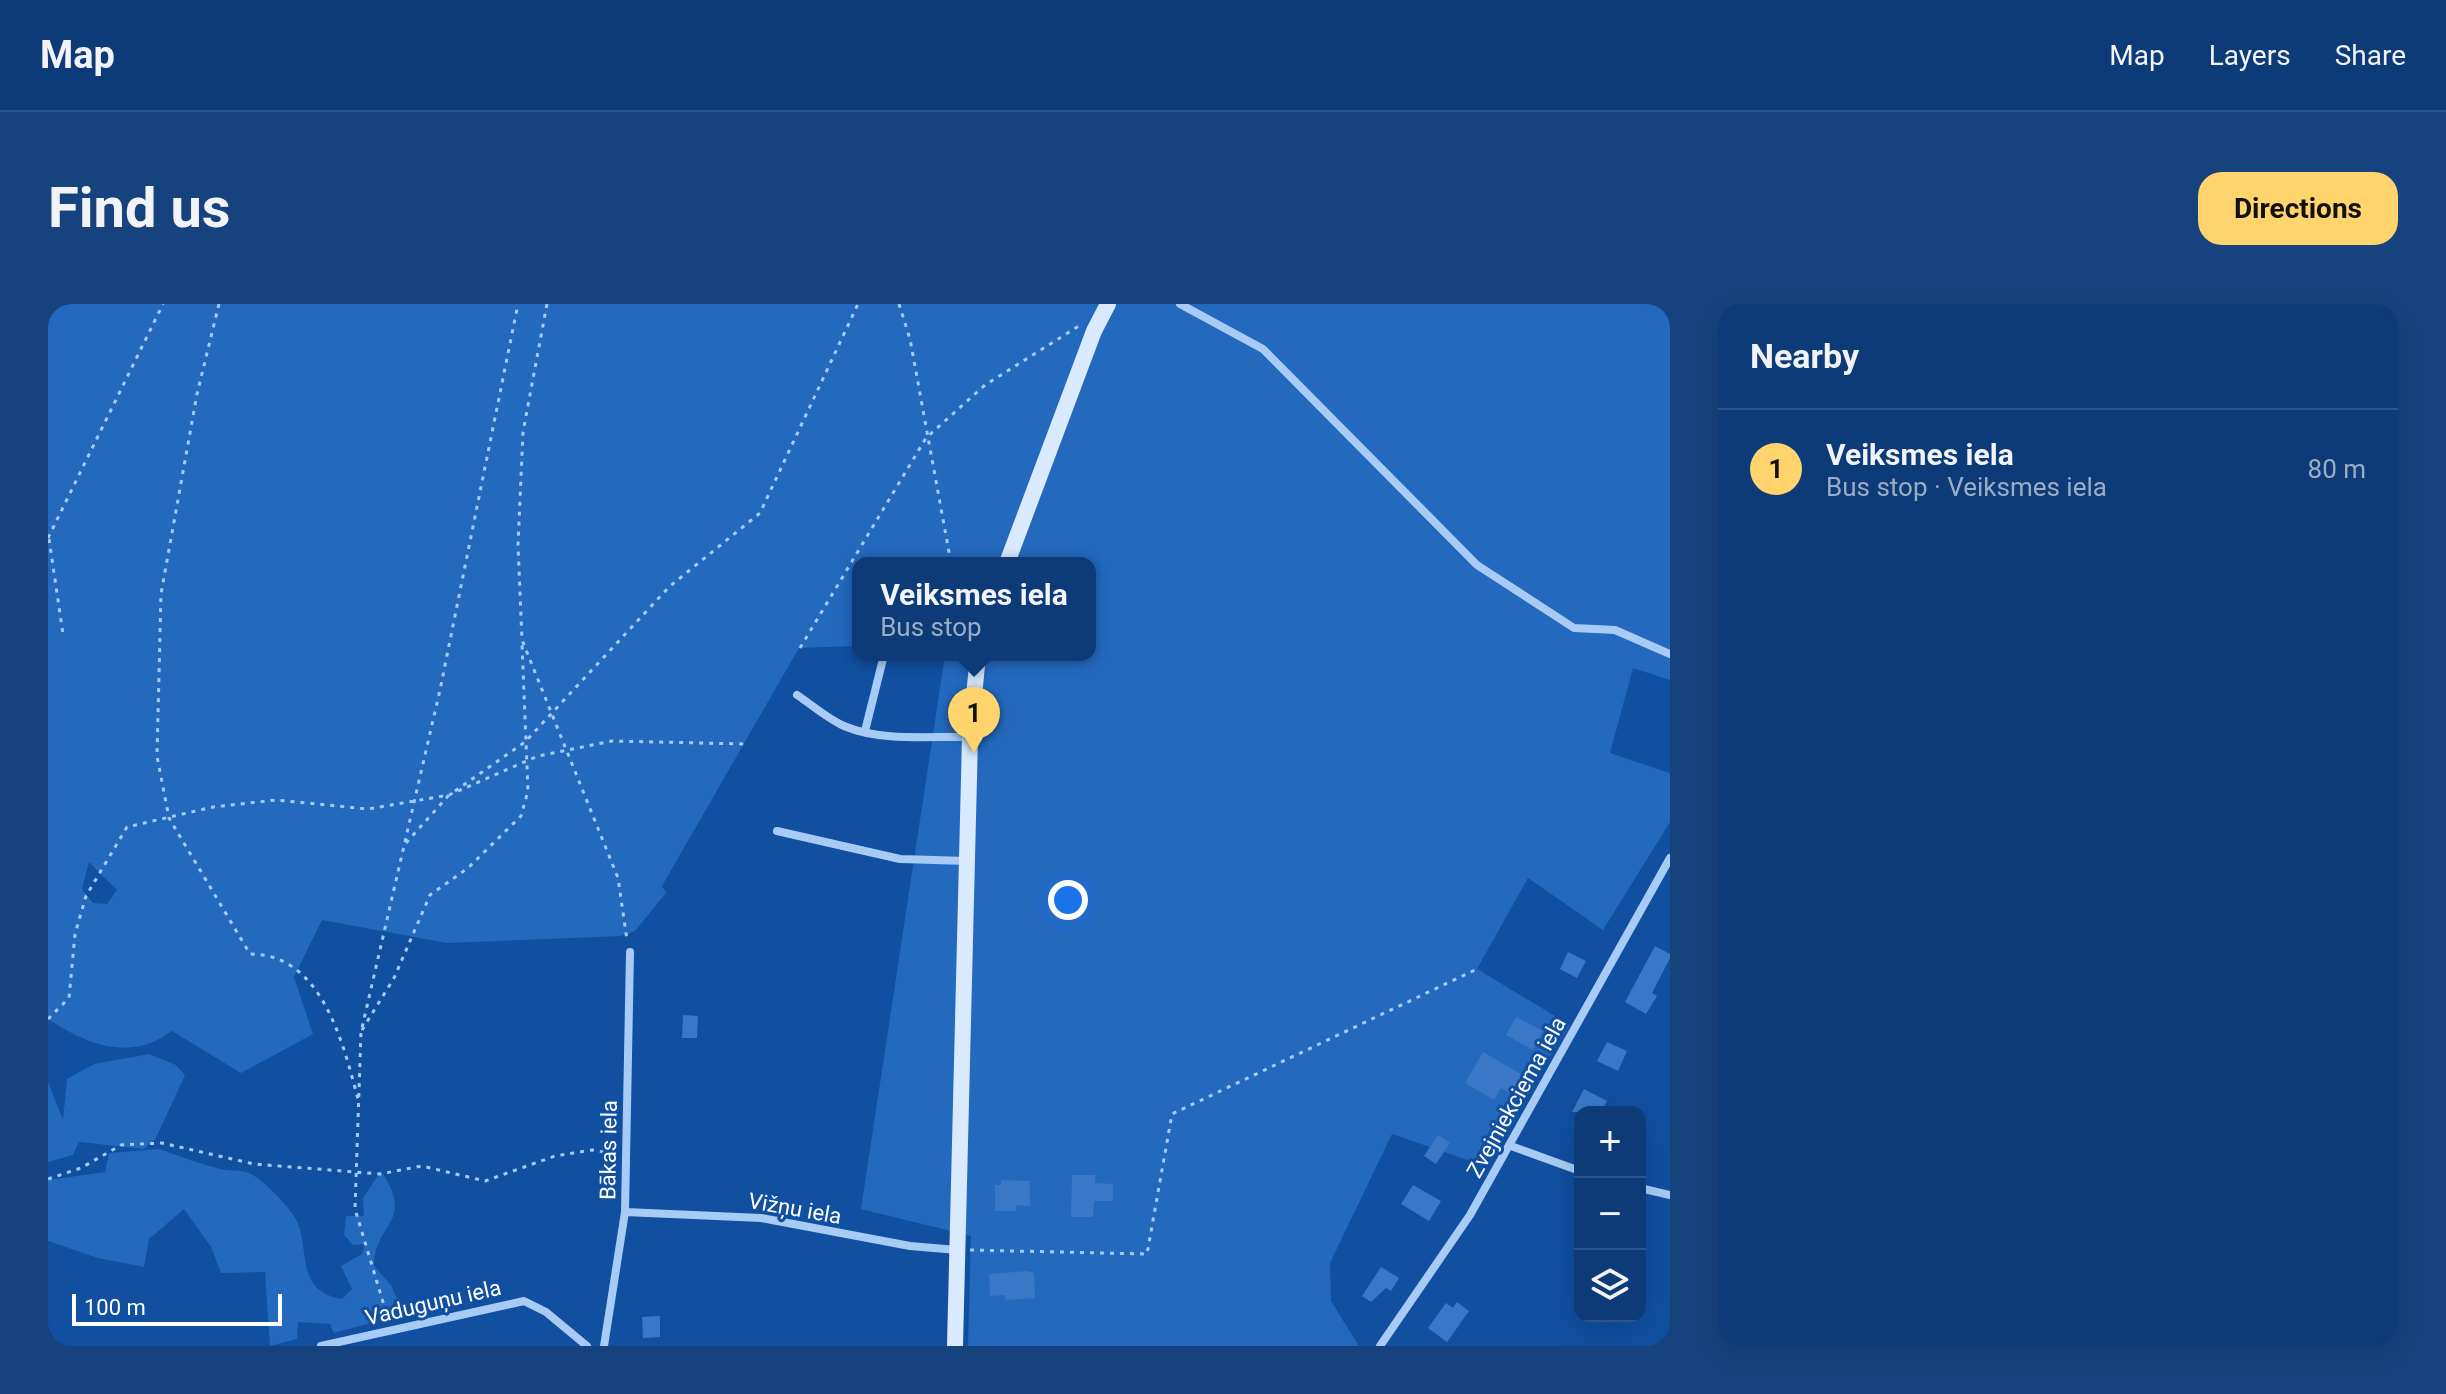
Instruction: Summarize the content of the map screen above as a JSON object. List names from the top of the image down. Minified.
{"streets":{"street":["Zvejniekciema iela","Bākas iela","Vižņu iela","Vaduguņu iela"]},"crossings":[["Bākas iela","Vižņu iela"]],"scale_bar":"100 m","page":{"header":"Map","nav":["Map","Layers","Share"],"buttons":"Directions","title":"Find us","heading":"Nearby","list":[{"mark":"1","name":"Veiksmes iela","note":"Bus stop · Veiksmes iela","value":"80 m"}],"popup":["Veiksmes iela","Bus stop"],"pins":"1","map_buttons":["+","−"],"scale":"100 m"}}
